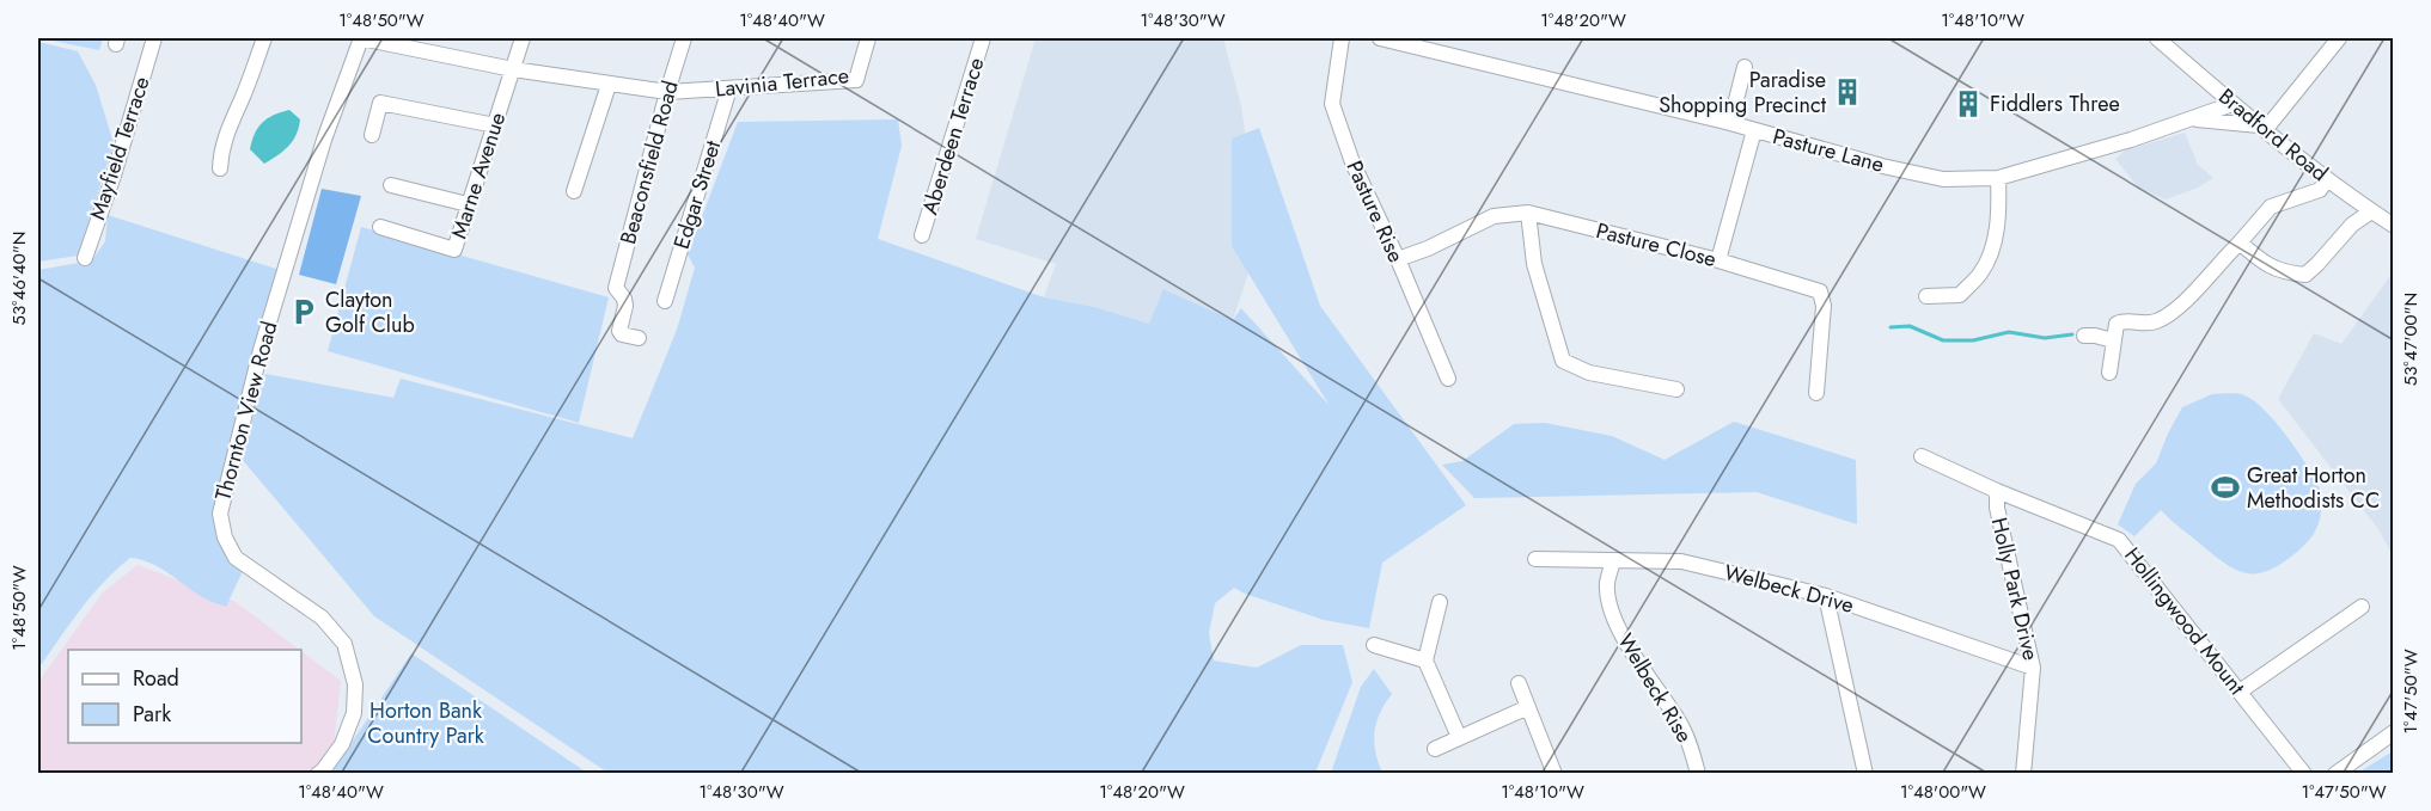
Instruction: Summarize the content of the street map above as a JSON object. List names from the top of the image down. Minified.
{"streets":{"street":["Lavinia Terrace","Bradford Road","Aberdeen Terrace","Mayfield Terrace","Pasture Lane","Beaconsfield Road","Marne Avenue","Edgar Street","Pasture Rise","Pasture Close","Thornton View Road","Welbeck Drive","Holly Park Drive","Hollingwood Mount","Welbeck Rise"]},"crossings":[["Lavinia Terrace","Beaconsfield Road"],["Lavinia Terrace","Marne Avenue"],["Lavinia Terrace","Edgar Street"],["Lavinia Terrace","Thornton View Road"],["Bradford Road","Pasture Lane"],["Pasture Rise","Pasture Close"],["Welbeck Drive","Holly Park Drive"],["Welbeck Drive","Welbeck Rise"],["Holly Park Drive","Hollingwood Mount"]],"parks":["Horton Bank Country Park"],"places":{"building":["Paradise Shopping Precinct","Fiddlers Three"],"parking":["Clayton Golf Club"],"sports":["Great Horton Methodists CC"]},"legend":["Road","Park"],"coordinates":["1°48'50\"W","1°48'40\"W","1°48'30\"W","1°48'20\"W","1°48'10\"W","53°46'40\"N","53°47'00\"N","1°47'50\"W","1°48'00\"W"]}
